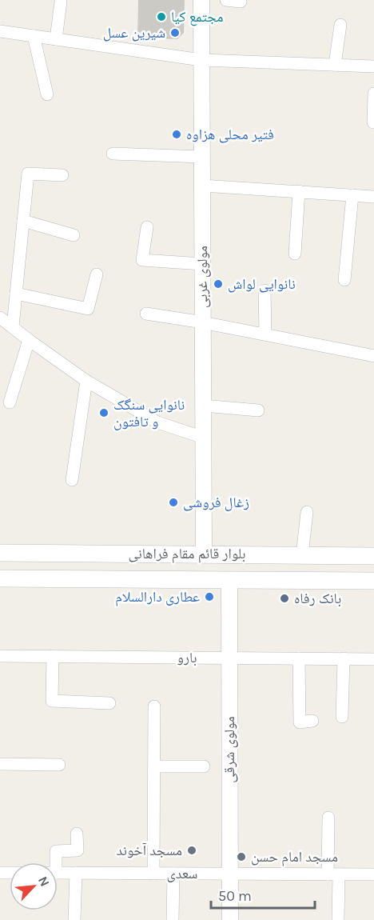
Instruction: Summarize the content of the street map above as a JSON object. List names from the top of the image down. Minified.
{"streets":{"main road":["بلوار قائم مقام فراهانی"],"street":["مولوی غربی","بارو","مولوی شرقی","سعدی"]},"crossings":[["مولوی غربی","بلوار قائم مقام فراهانی"],["بلوار قائم مقام فراهانی","مولوی شرقی"],["بارو","مولوی شرقی"],["مولوی شرقی","سعدی"]],"places":["مجتمع کیا","شیرین عسل","فتیر محلی هزاوه","نانوایی لواش","نانوایی سنگک و تافتون","زغال فروشی","عطاری دارالسلام","بانک رفاه","مسجد آخوند","مسجد امام حسن"],"scale_bar":"50 m","north":"top right"}
